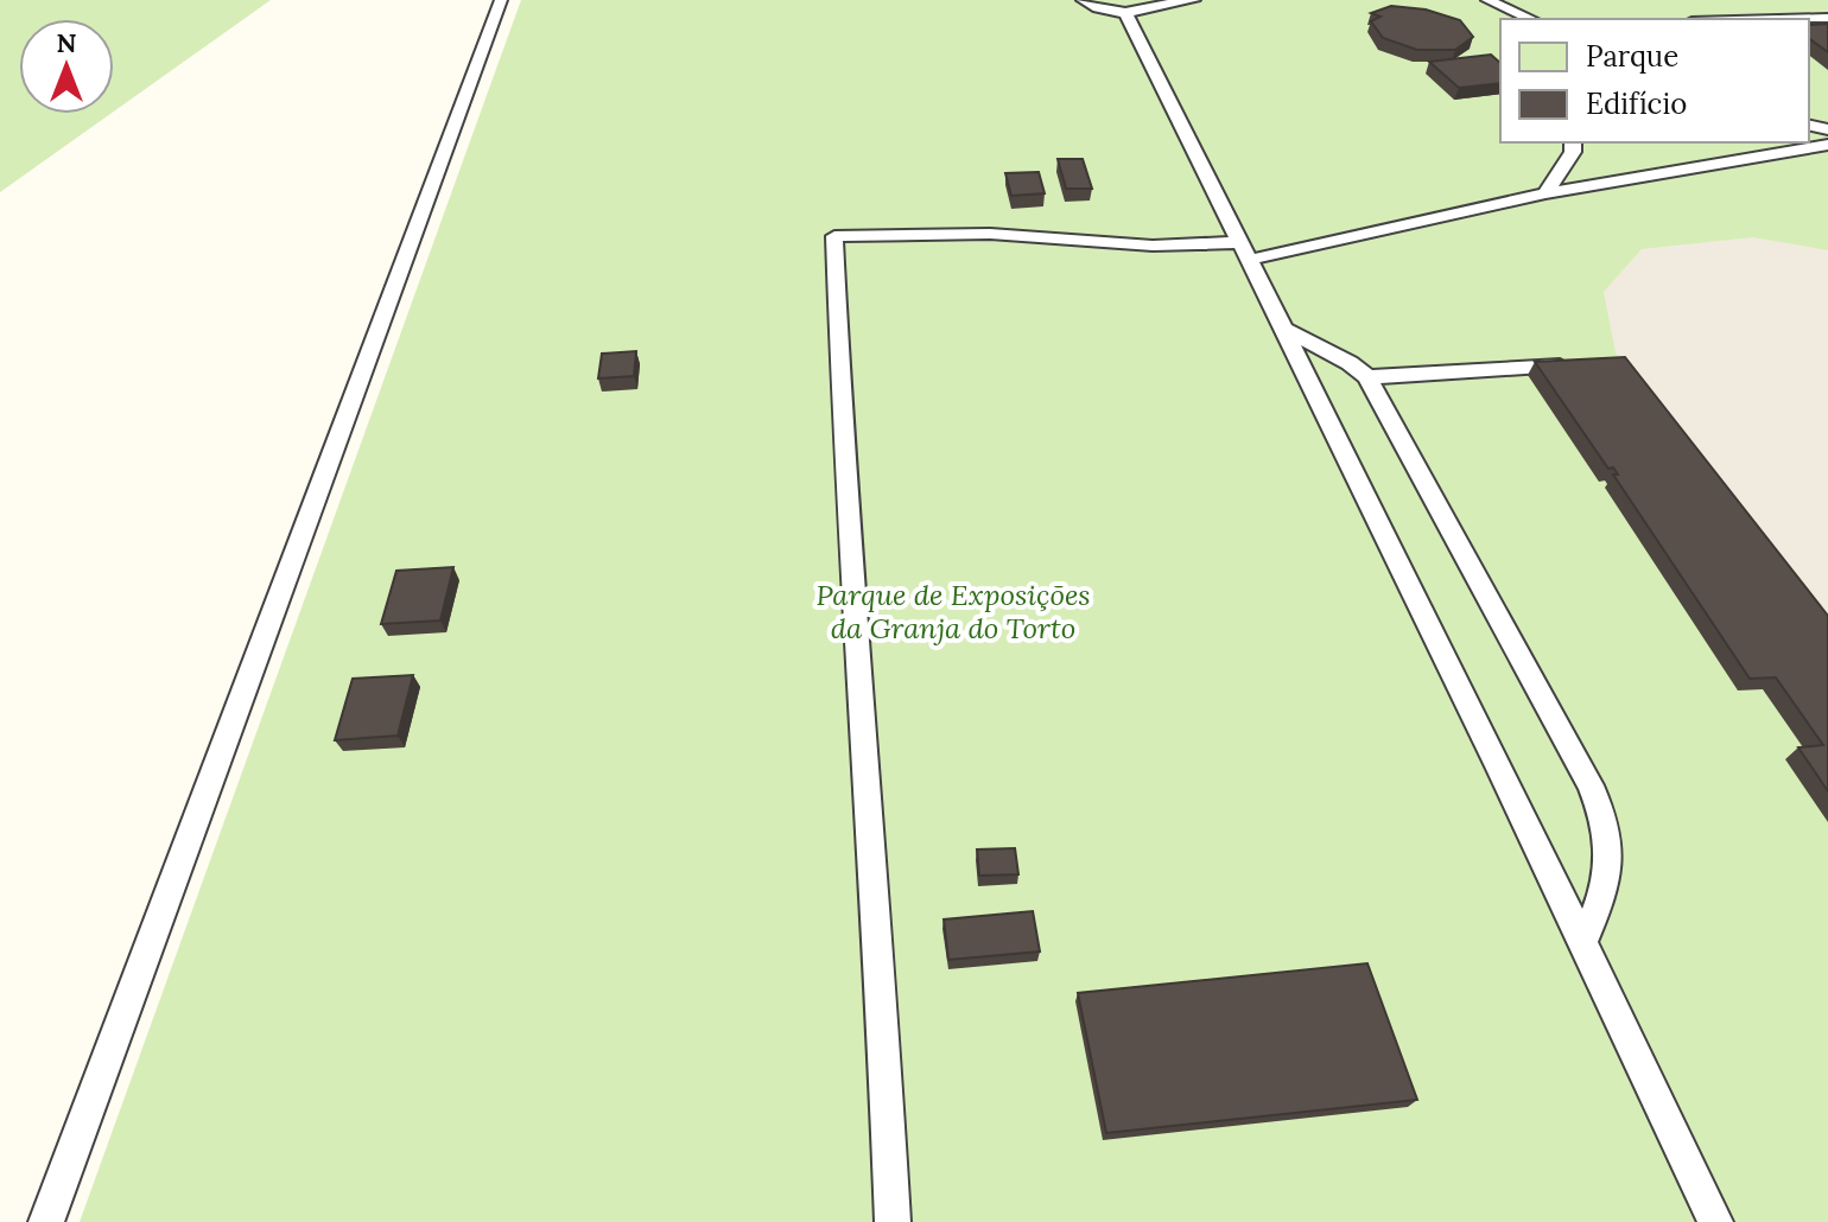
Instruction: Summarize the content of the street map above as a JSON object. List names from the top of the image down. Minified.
{"parks":["Parque de Exposições da Granja do Torto"],"legend":["Parque","Edifício"],"north":"top"}
